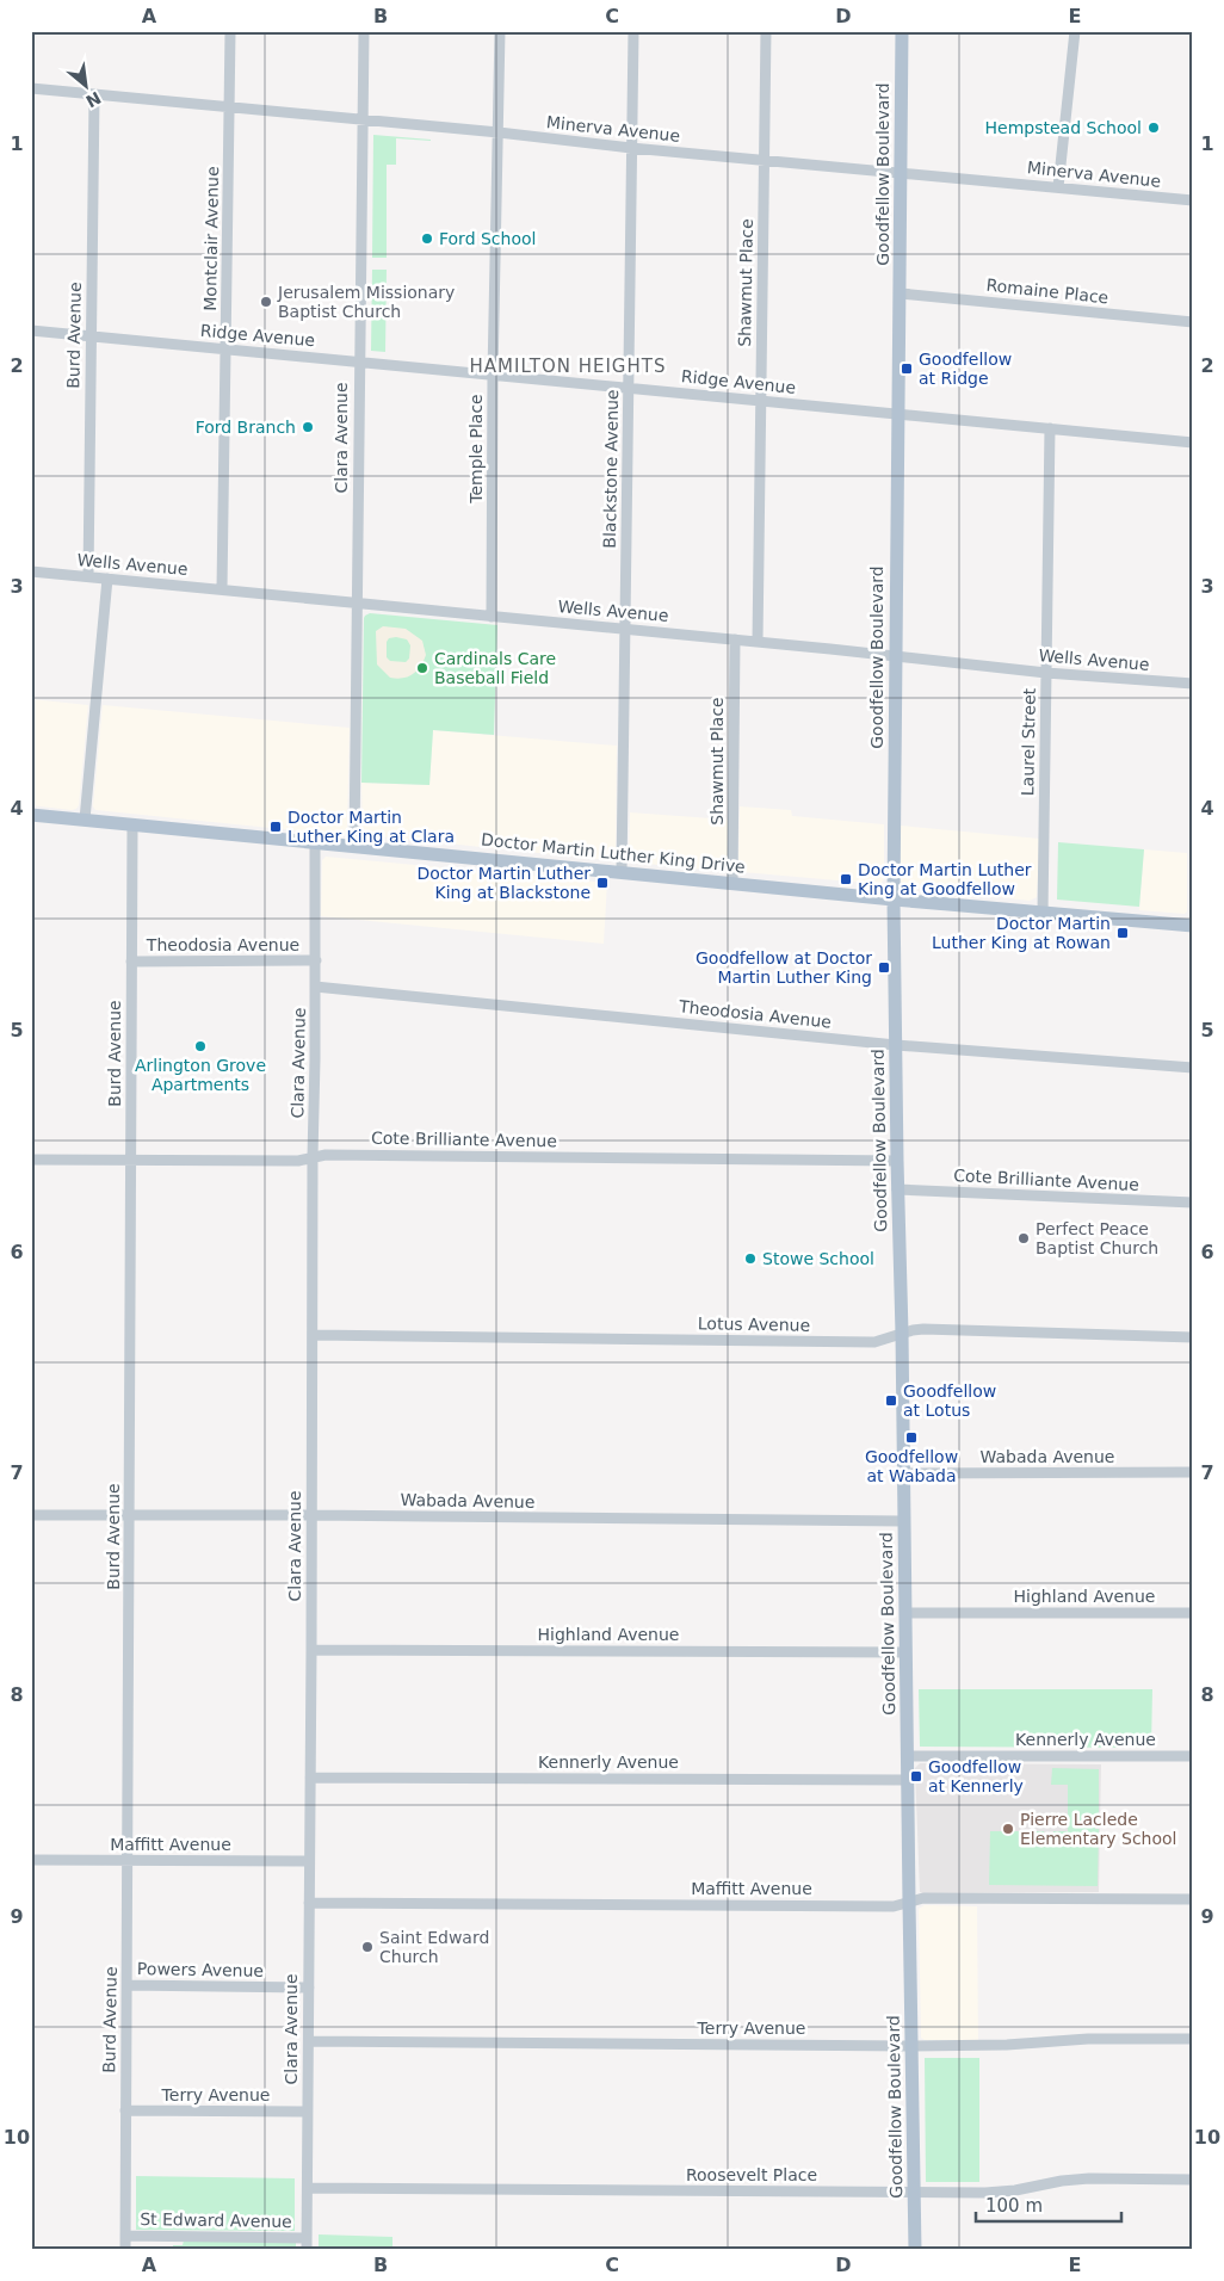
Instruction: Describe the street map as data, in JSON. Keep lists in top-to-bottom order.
{
  "streets": {
    "main road": ["Goodfellow Boulevard", "Doctor Martin Luther King Drive"],
    "street": [
      "Minerva Avenue",
      "Montclair Avenue",
      "Shawmut Place",
      "Romaine Place",
      "Burd Avenue",
      "Ridge Avenue",
      "Clara Avenue",
      "Temple Place",
      "Blackstone Avenue",
      "Wells Avenue",
      "Laurel Street",
      "Theodosia Avenue",
      "Cote Brilliante Avenue",
      "Lotus Avenue",
      "Wabada Avenue",
      "Highland Avenue",
      "Kennerly Avenue",
      "Maffitt Avenue",
      "Powers Avenue",
      "Terry Avenue",
      "Roosevelt Place",
      "St Edward Avenue"
    ]
  },
  "crossings": [
    ["Minerva Avenue", "Goodfellow Boulevard"],
    ["Minerva Avenue", "Montclair Avenue"],
    ["Minerva Avenue", "Shawmut Place"],
    ["Minerva Avenue", "Burd Avenue"],
    ["Minerva Avenue", "Clara Avenue"],
    ["Minerva Avenue", "Temple Place"],
    ["Minerva Avenue", "Blackstone Avenue"],
    ["Goodfellow Boulevard", "Romaine Place"],
    ["Goodfellow Boulevard", "Ridge Avenue"],
    ["Goodfellow Boulevard", "Wells Avenue"],
    ["Goodfellow Boulevard", "Doctor Martin Luther King Drive"],
    ["Goodfellow Boulevard", "Theodosia Avenue"],
    ["Goodfellow Boulevard", "Cote Brilliante Avenue"],
    ["Goodfellow Boulevard", "Lotus Avenue"],
    ["Goodfellow Boulevard", "Wabada Avenue"],
    ["Goodfellow Boulevard", "Highland Avenue"],
    ["Goodfellow Boulevard", "Kennerly Avenue"],
    ["Goodfellow Boulevard", "Maffitt Avenue"],
    ["Goodfellow Boulevard", "Terry Avenue"],
    ["Goodfellow Boulevard", "Roosevelt Place"],
    ["Montclair Avenue", "Ridge Avenue"],
    ["Montclair Avenue", "Wells Avenue"],
    ["Shawmut Place", "Ridge Avenue"],
    ["Shawmut Place", "Wells Avenue"],
    ["Shawmut Place", "Doctor Martin Luther King Drive"],
    ["Burd Avenue", "Ridge Avenue"],
    ["Burd Avenue", "Wells Avenue"],
    ["Burd Avenue", "Doctor Martin Luther King Drive"],
    ["Burd Avenue", "Theodosia Avenue"],
    ["Burd Avenue", "Cote Brilliante Avenue"],
    ["Burd Avenue", "Wabada Avenue"],
    ["Burd Avenue", "Maffitt Avenue"],
    ["Burd Avenue", "Powers Avenue"],
    ["Burd Avenue", "Terry Avenue"],
    ["Burd Avenue", "St Edward Avenue"],
    ["Ridge Avenue", "Clara Avenue"],
    ["Ridge Avenue", "Temple Place"],
    ["Ridge Avenue", "Blackstone Avenue"],
    ["Ridge Avenue", "Laurel Street"],
    ["Clara Avenue", "Wells Avenue"],
    ["Clara Avenue", "Doctor Martin Luther King Drive"],
    ["Clara Avenue", "Theodosia Avenue"],
    ["Clara Avenue", "Cote Brilliante Avenue"],
    ["Clara Avenue", "Lotus Avenue"],
    ["Clara Avenue", "Wabada Avenue"],
    ["Clara Avenue", "Highland Avenue"],
    ["Clara Avenue", "Kennerly Avenue"],
    ["Clara Avenue", "Maffitt Avenue"],
    ["Clara Avenue", "Powers Avenue"],
    ["Clara Avenue", "Terry Avenue"],
    ["Clara Avenue", "Roosevelt Place"],
    ["Clara Avenue", "St Edward Avenue"],
    ["Temple Place", "Wells Avenue"],
    ["Blackstone Avenue", "Wells Avenue"],
    ["Blackstone Avenue", "Doctor Martin Luther King Drive"],
    ["Wells Avenue", "Laurel Street"],
    ["Laurel Street", "Doctor Martin Luther King Drive"]
  ],
  "districts": ["HAMILTON HEIGHTS"],
  "places": {
    "other": [
      "Hempstead School",
      "Ford School",
      "Jerusalem Missionary Baptist Church",
      "Ford Branch",
      "Cardinals Care Baseball Field",
      "Arlington Grove Apartments",
      "Perfect Peace Baptist Church",
      "Stowe School",
      "Pierre Laclede Elementary School",
      "Saint Edward Church"
    ],
    "transit": [
      "Goodfellow at Ridge",
      "Doctor Martin Luther King at Clara",
      "Doctor Martin Luther King at Goodfellow",
      "Doctor Martin Luther King at Blackstone",
      "Doctor Martin Luther King at Rowan",
      "Goodfellow at Doctor Martin Luther King",
      "Goodfellow at Lotus",
      "Goodfellow at Wabada",
      "Goodfellow at Kennerly"
    ]
  },
  "scale_bar": "100 m",
  "north": "bottom right",
  "grid": {
    "columns": [
      "A",
      "B",
      "C",
      "D",
      "E"
    ],
    "rows": [
      "1",
      "2",
      "3",
      "4",
      "5",
      "6",
      "7",
      "8",
      "9",
      "10"
    ]
  }
}
